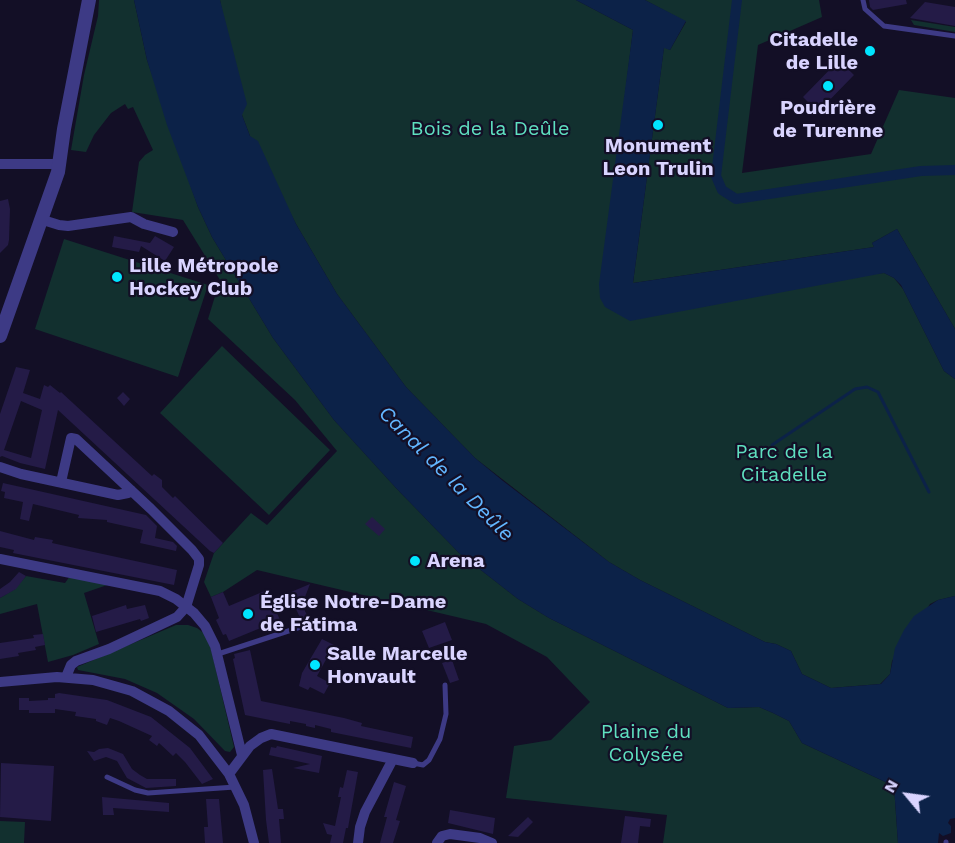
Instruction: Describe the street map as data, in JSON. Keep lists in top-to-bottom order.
{
  "water": ["Canal de la Deûle"],
  "parks": ["Bois de la Deûle", "Parc de la Citadelle", "Plaine du Colysée"],
  "places": [
    "Citadelle de Lille",
    "Poudrière de Turenne",
    "Monument Leon Trulin",
    "Lille Métropole Hockey Club",
    "Arena",
    "Église Notre-Dame de Fátima",
    "Salle Marcelle Honvault"
  ],
  "north": "top left"
}
